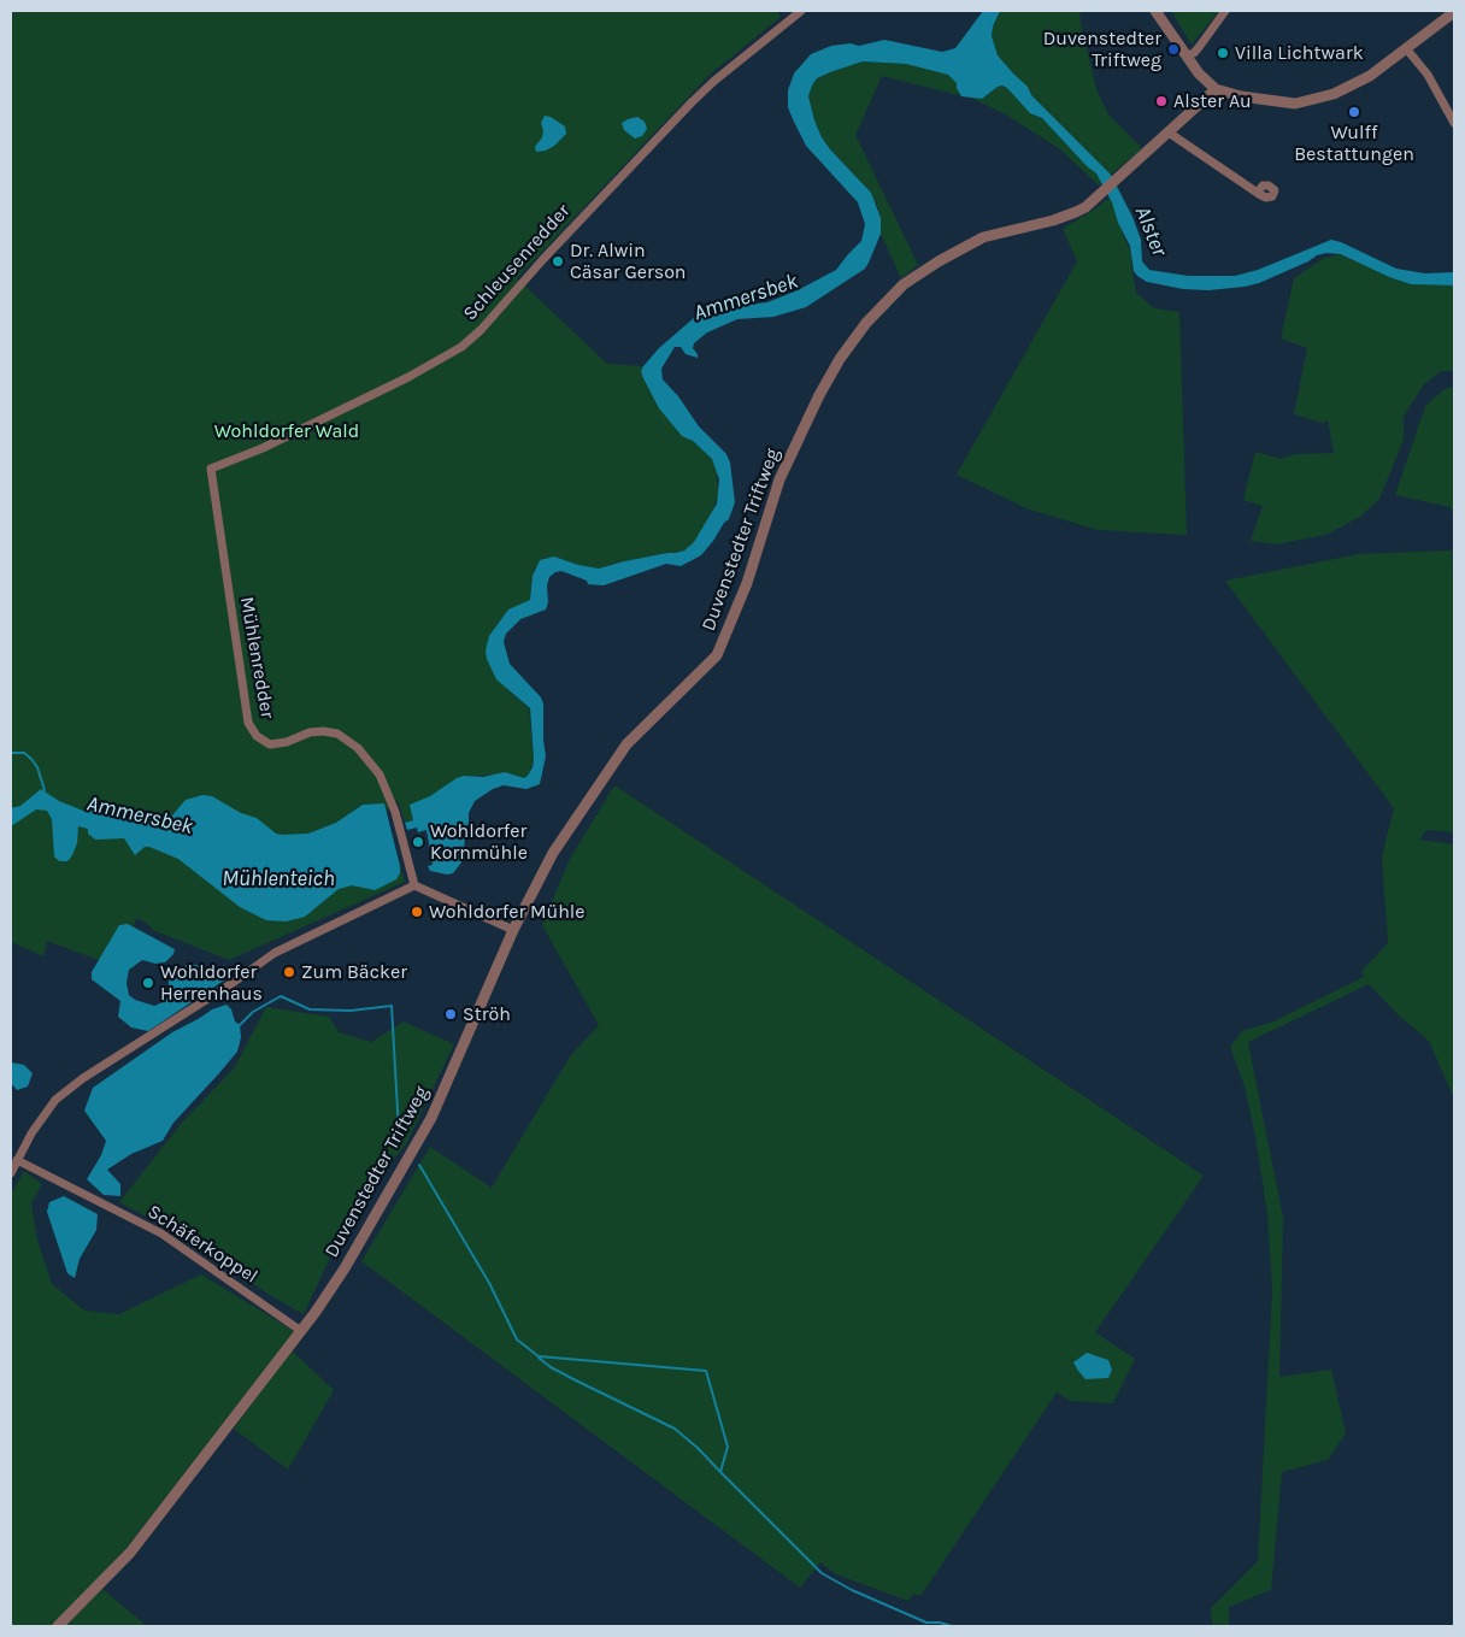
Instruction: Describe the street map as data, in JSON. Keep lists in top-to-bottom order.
{
  "streets": {
    "street": [
      "Schleusenredder",
      "Duvenstedter Triftweg",
      "Mühlenredder",
      "Schäferkoppel"
    ]
  },
  "crossings": [
    ["Schleusenredder", "Mühlenredder"],
    ["Duvenstedter Triftweg", "Schäferkoppel"]
  ],
  "water": ["Alster", "Ammersbek", "Mühlenteich"],
  "parks": ["Wohldorfer Wald"],
  "places": [
    "Duvenstedter Triftweg",
    "Villa Lichtwark",
    "Alster Au",
    "Wulff Bestattungen",
    "Dr. Alwin Cäsar Gerson",
    "Wohldorfer Kornmühle",
    "Wohldorfer Mühle",
    "Zum Bäcker",
    "Wohldorfer Herrenhaus",
    "Ströh"
  ]
}
